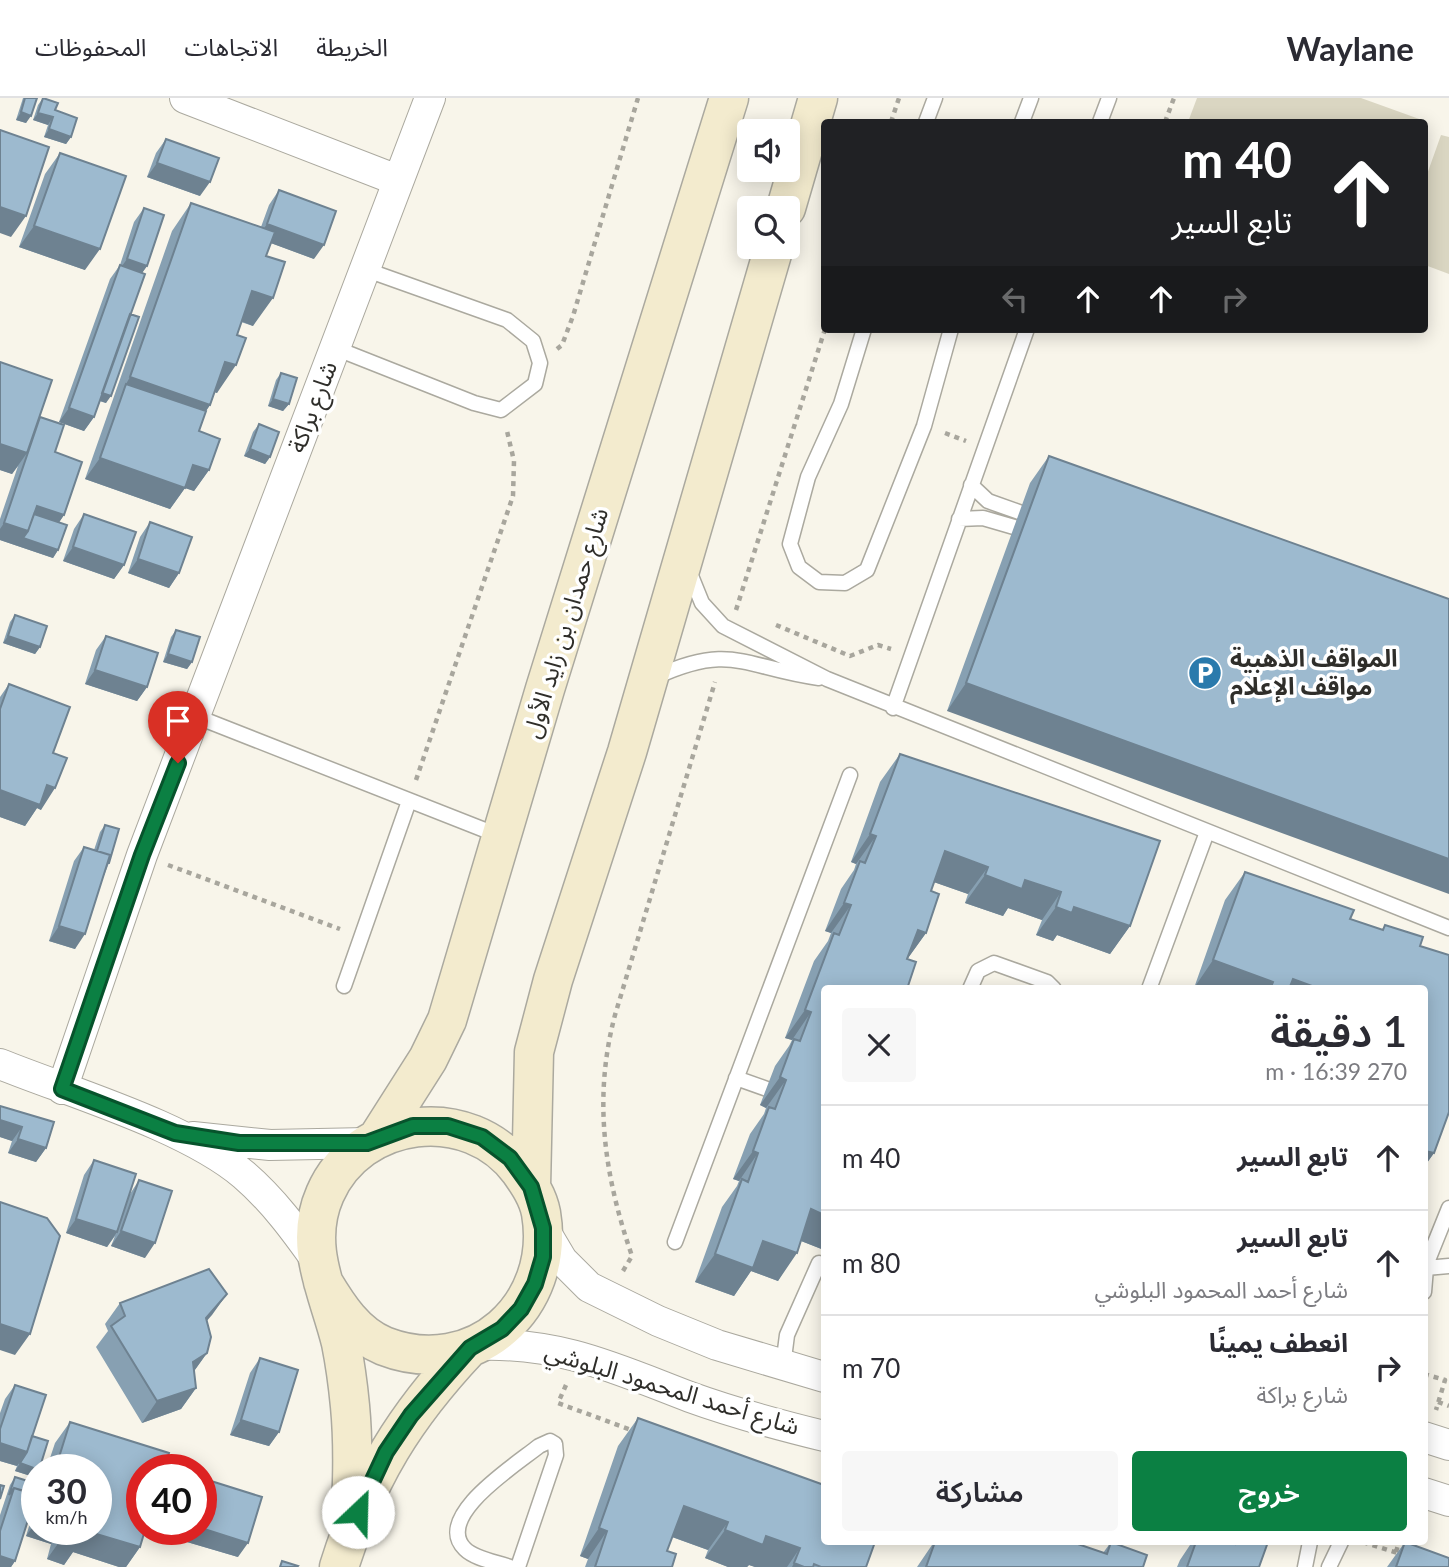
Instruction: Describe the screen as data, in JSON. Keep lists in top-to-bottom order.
{
  "streets": {
    "main road": ["شارع حمدان بن زايد الأول"],
    "street": ["شارع براكة", "شارع أحمد المحمود البلوشي"]
  },
  "crossings": [
    ["شارع حمدان بن زايد الأول", "شارع أحمد المحمود البلوشي"]
  ],
  "places": {
    "parking": ["المواقف الذهبية مواقف الإعلام"]
  },
  "page": {
    "header": "Waylane",
    "nav": ["الخريطة", "الاتجاهات", "المحفوظات"],
    "turn": ["40 m", "تابع السير"],
    "heading": ["1 دقيقة", "270 m · 16:39"],
    "list": [
      {
        "name": "تابع السير",
        "value": "40 m"
      },
      {
        "name": "تابع السير",
        "note": "شارع أحمد المحمود البلوشي",
        "value": "80 m"
      },
      {
        "name": "انعطف يمينًا",
        "note": "شارع براكة",
        "value": "70 m"
      }
    ],
    "buttons": ["خروج", "مشاركة"],
    "speed": "30 km/h",
    "limit": "40"
  }
}
